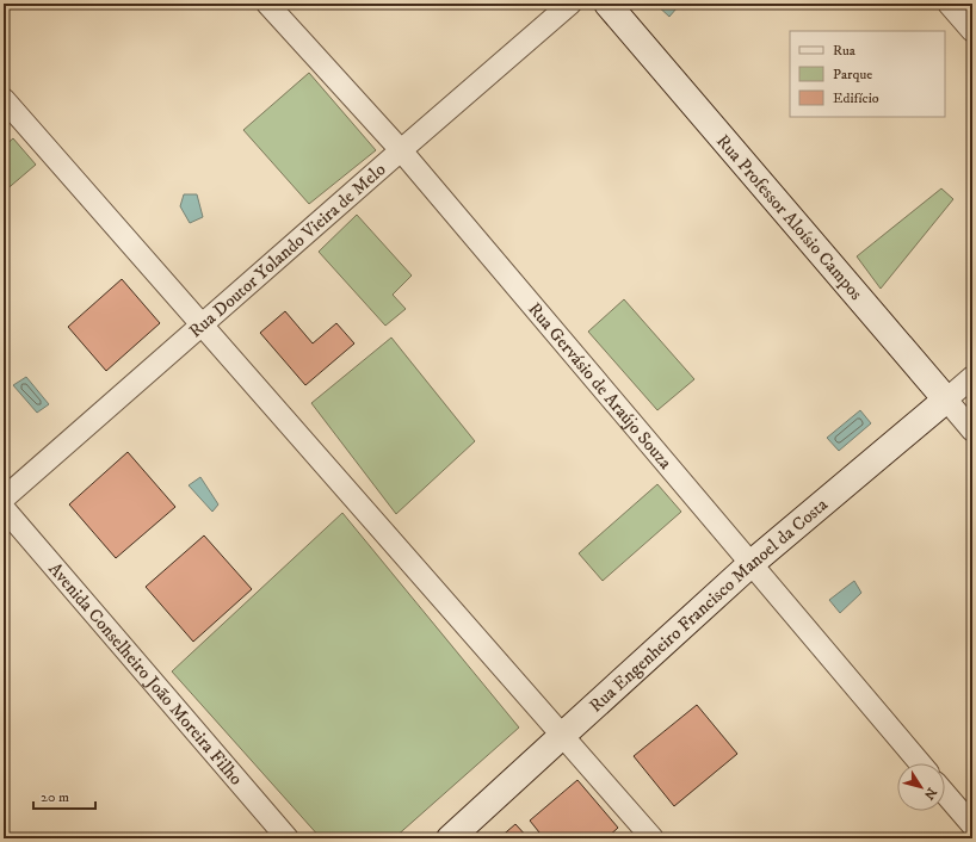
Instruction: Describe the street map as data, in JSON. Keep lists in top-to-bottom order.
{
  "streets": {
    "street": [
      "Rua Professor Aloísio Campos",
      "Rua Doutor Yolando Vieira de Melo",
      "Rua Gervásio de Araújo Souza",
      "Rua Engenheiro Francisco Manoel da Costa",
      "Avenida Conselheiro João Moreira Filho"
    ]
  },
  "crossings": [
    ["Rua Professor Aloísio Campos", "Rua Engenheiro Francisco Manoel da Costa"],
    ["Rua Doutor Yolando Vieira de Melo", "Rua Gervásio de Araújo Souza"],
    ["Rua Gervásio de Araújo Souza", "Rua Engenheiro Francisco Manoel da Costa"]
  ],
  "legend": ["Rua", "Parque", "Edifício"],
  "scale_bar": "20 m",
  "north": "bottom right"
}
